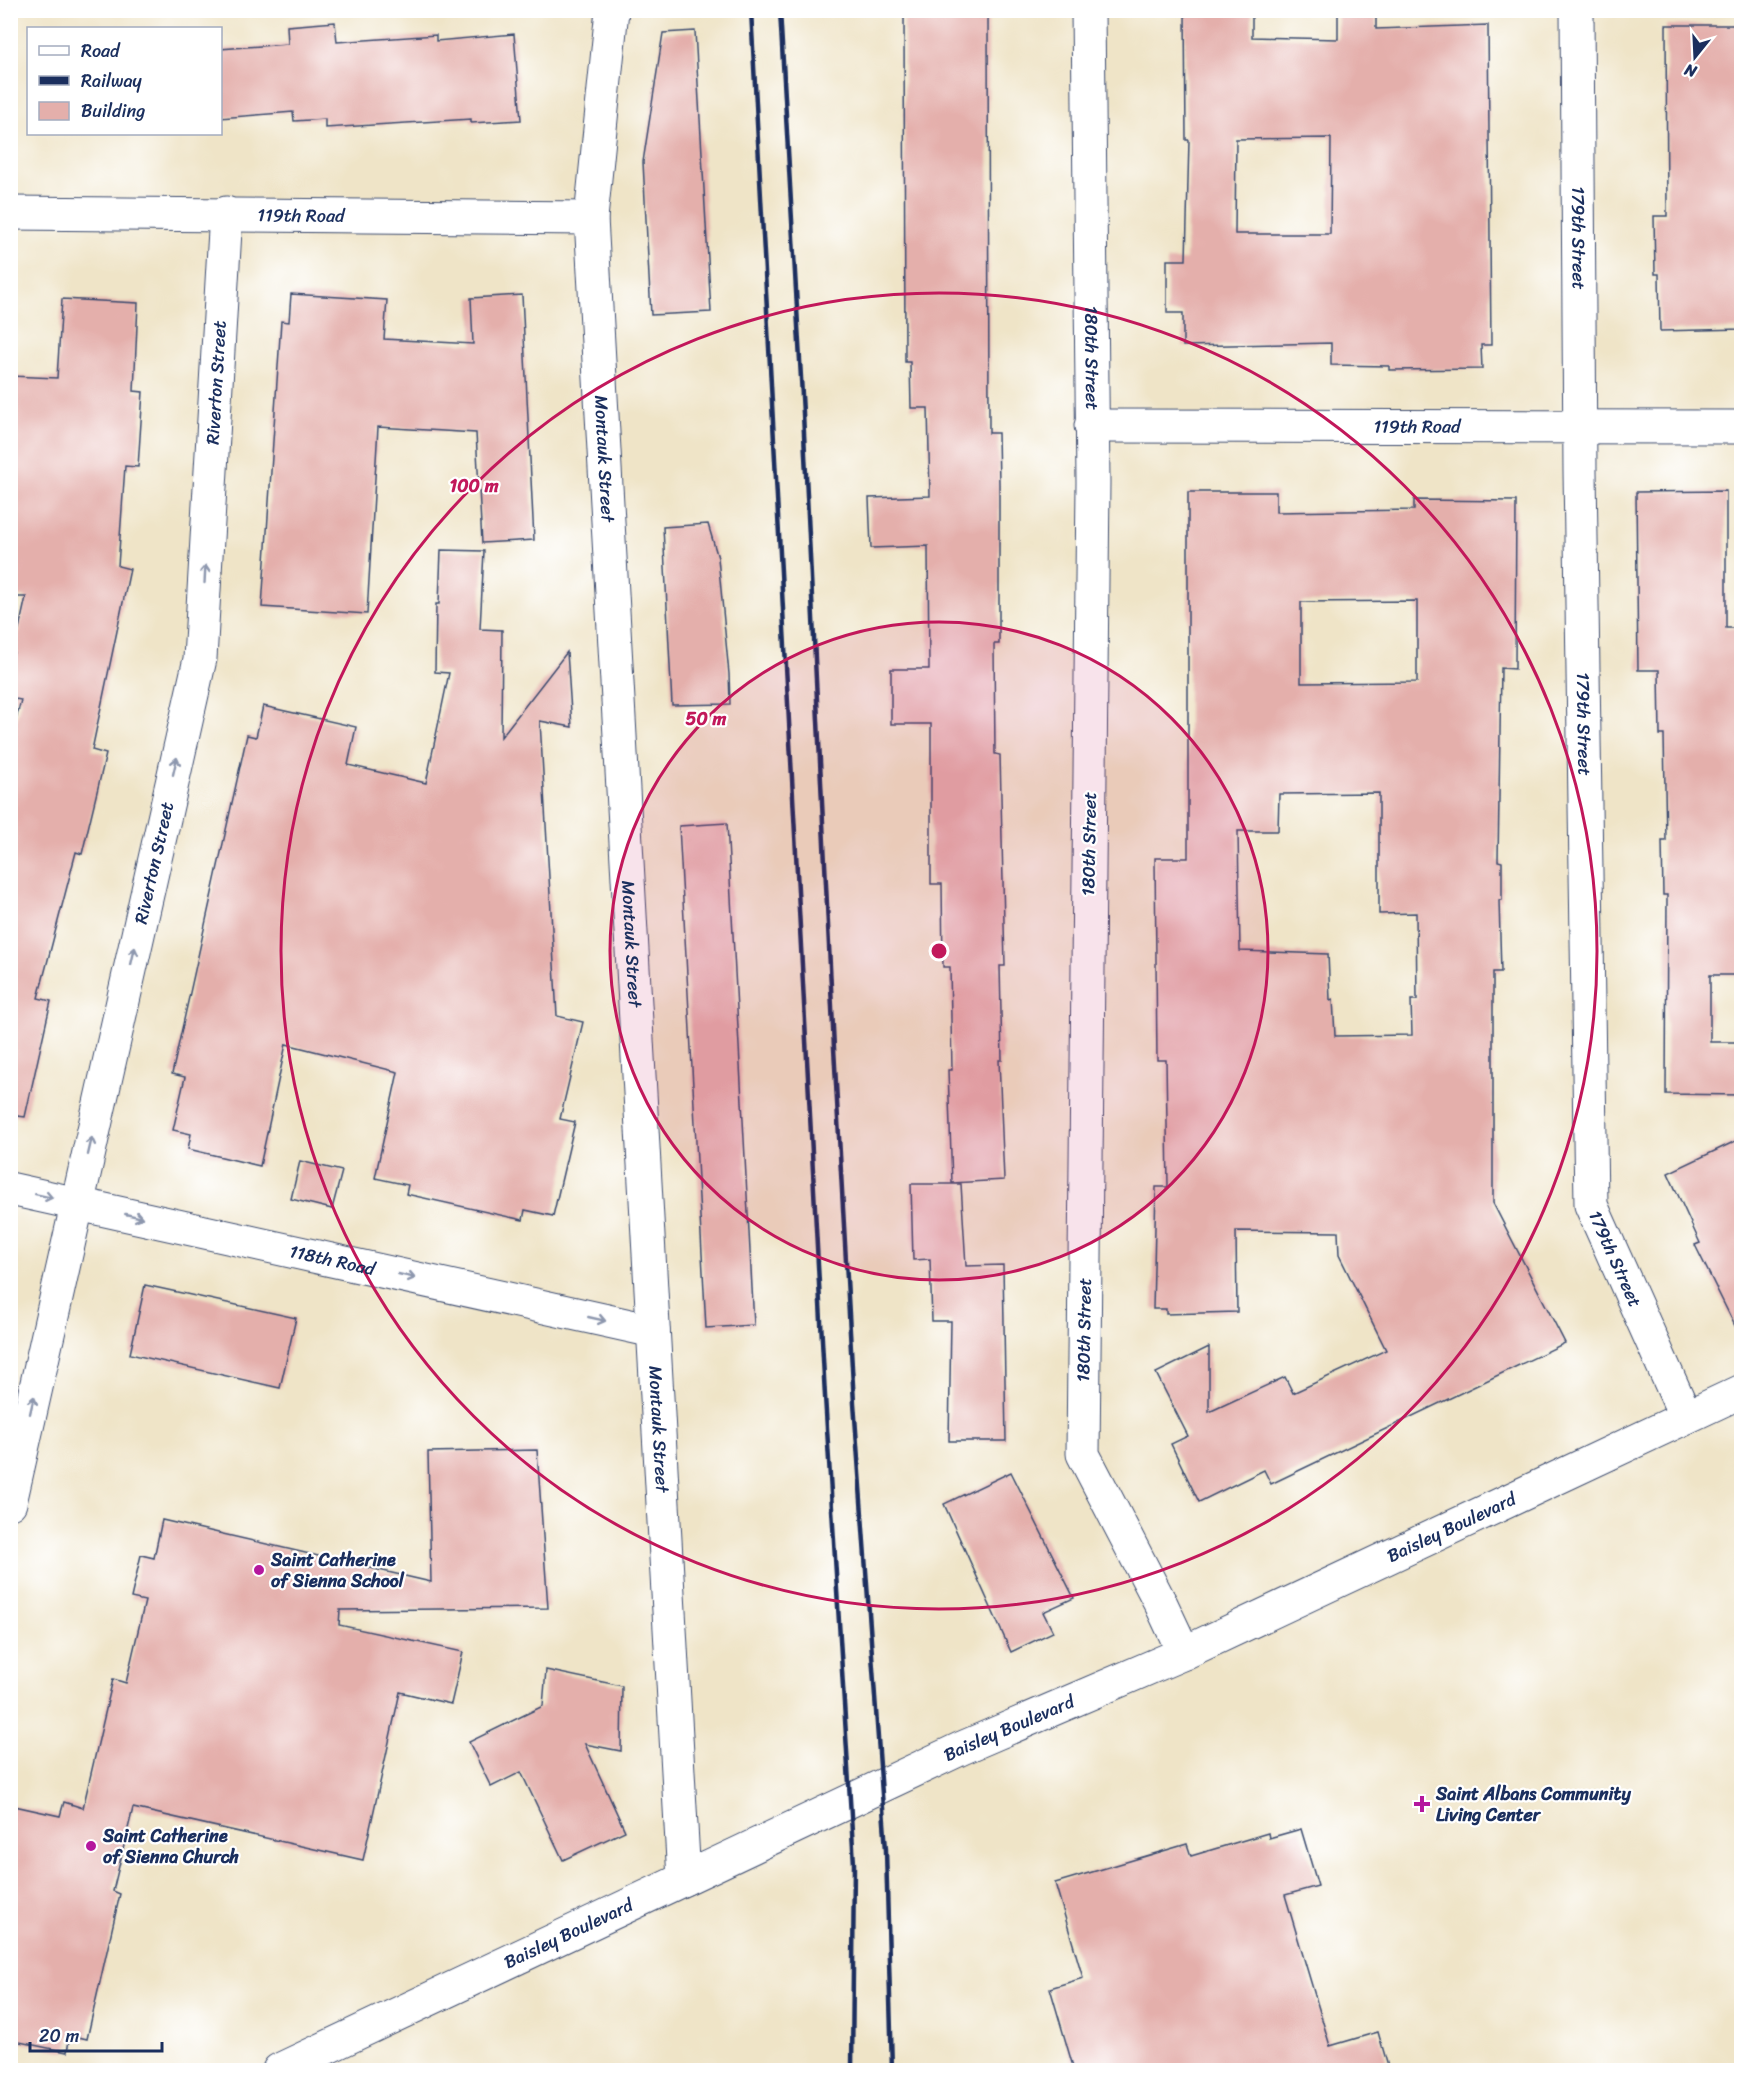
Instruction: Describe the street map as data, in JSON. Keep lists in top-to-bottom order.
{
  "streets": {
    "street": [
      "119th Road",
      "179th Street",
      "180th Street",
      "Riverton Street",
      "Montauk Street",
      "118th Road",
      "Baisley Boulevard"
    ]
  },
  "crossings": [
    ["119th Road", "179th Street"],
    ["119th Road", "180th Street"],
    ["119th Road", "Riverton Street"],
    ["119th Road", "Montauk Street"],
    ["179th Street", "Baisley Boulevard"],
    ["180th Street", "Baisley Boulevard"],
    ["Riverton Street", "118th Road"],
    ["Montauk Street", "118th Road"],
    ["Montauk Street", "Baisley Boulevard"]
  ],
  "one_way": ["Riverton Street", "118th Road"],
  "places": {
    "other": ["Saint Catherine of Sienna School", "Saint Catherine of Sienna Church"],
    "health": ["Saint Albans Community Living Center"]
  },
  "legend": ["Road", "Railway", "Building"],
  "scale_bar": "20 m",
  "north": "bottom",
  "rings": ["100 m", "50 m"]
}
